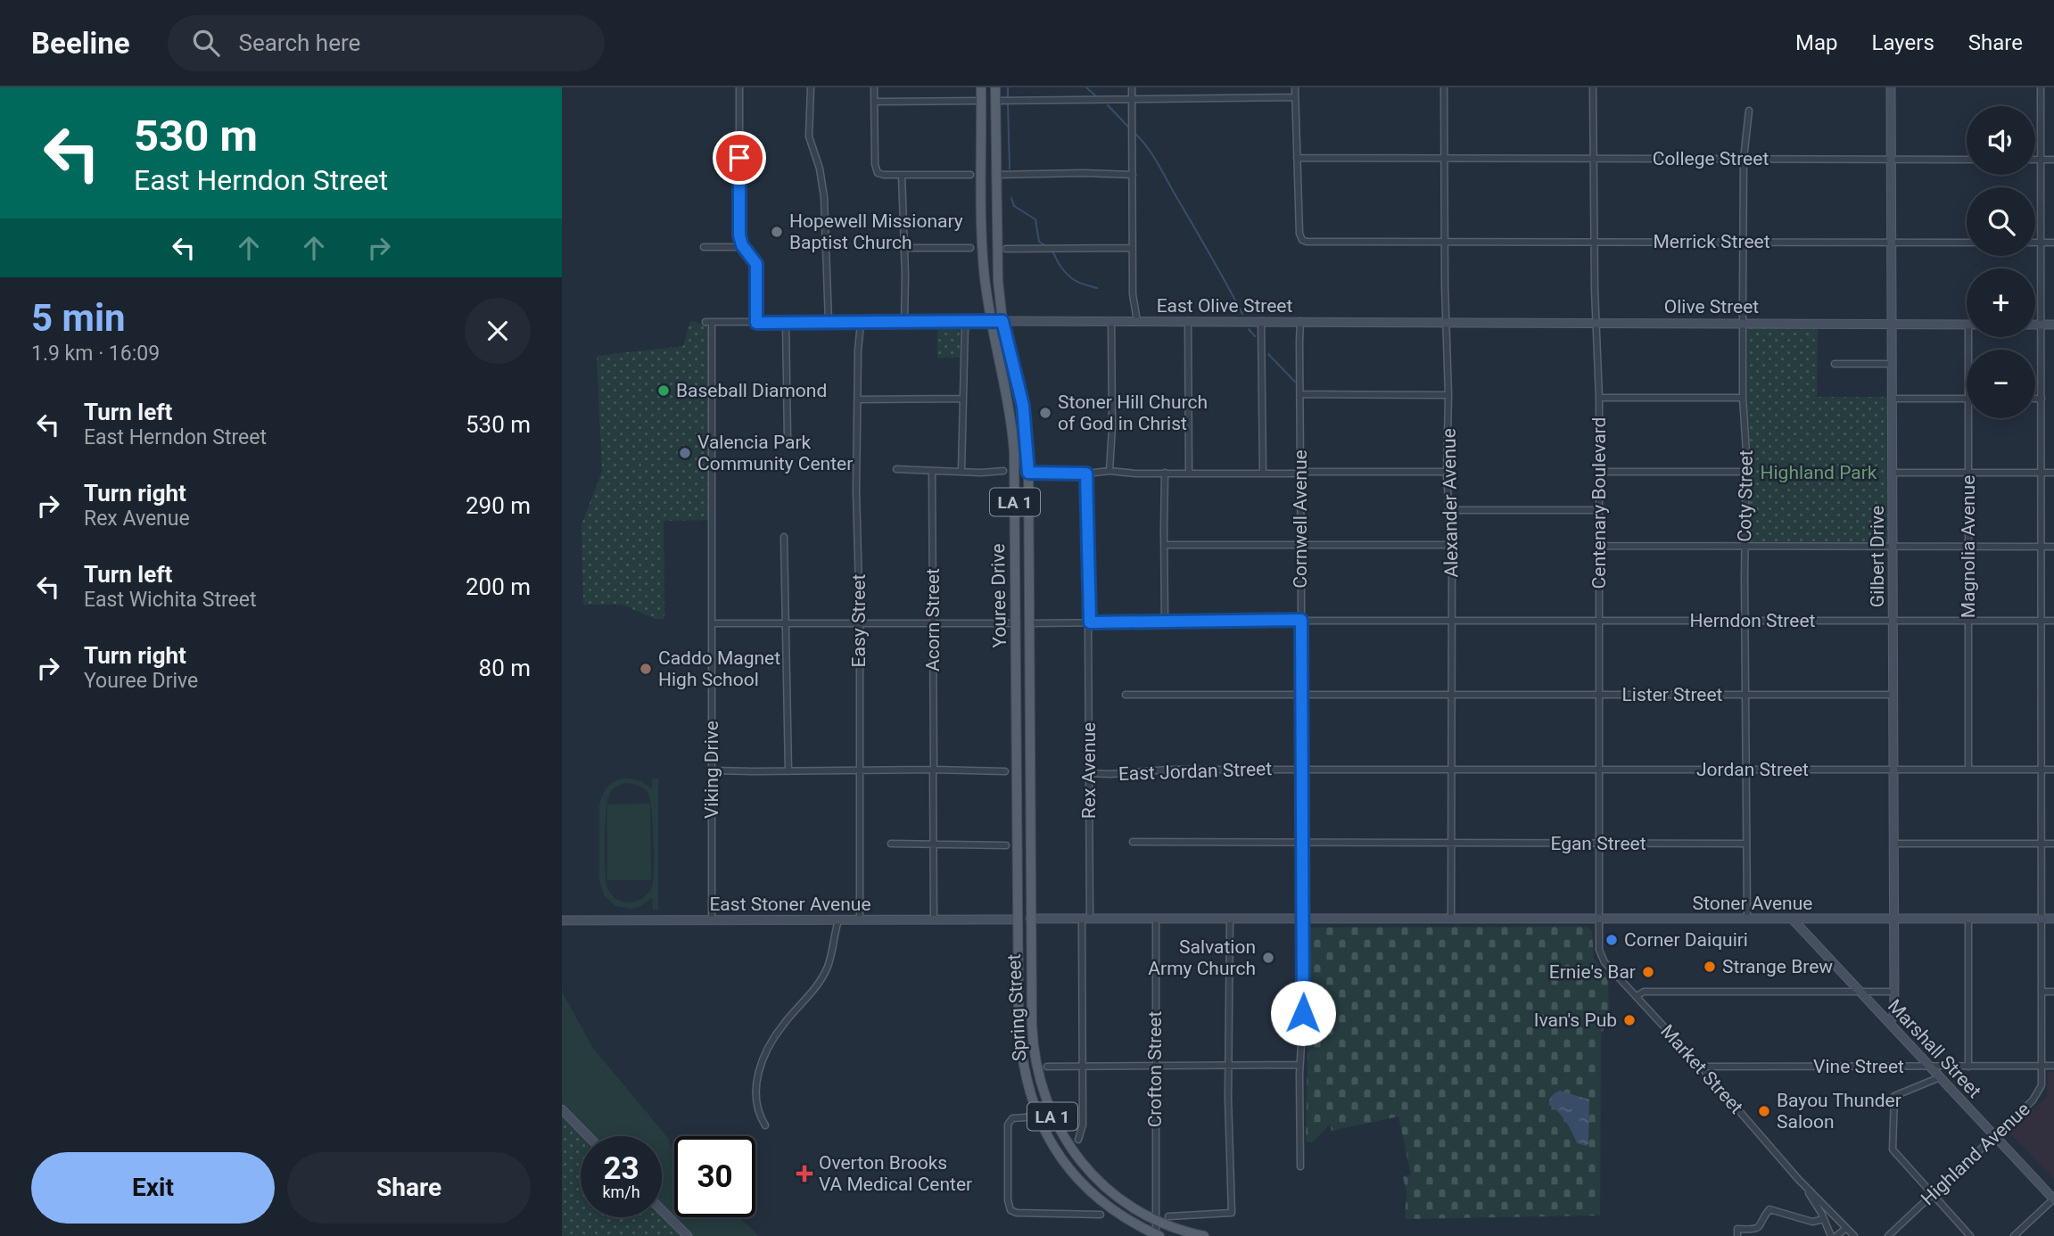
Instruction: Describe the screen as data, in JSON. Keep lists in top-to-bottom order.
{
  "streets": {
    "main road": ["LA 1", "Youree Drive", "Spring Street"],
    "street": [
      "College Street",
      "Merrick Street",
      "East Olive Street",
      "Olive Street",
      "Coty Street",
      "Alexander Avenue",
      "Centenary Boulevard",
      "Cornwell Avenue",
      "Magnolia Avenue",
      "Gilbert Drive",
      "Acorn Street",
      "Easy Street",
      "Herndon Street",
      "Lister Street",
      "Viking Drive",
      "Jordan Street",
      "Rex Avenue",
      "East Jordan Street",
      "Egan Street",
      "Stoner Avenue",
      "East Stoner Avenue",
      "Marshall Street",
      "Vine Street",
      "Crofton Street",
      "Market Street",
      "Highland Avenue"
    ]
  },
  "crossings": [
    ["College Street", "Merrick Street"],
    ["College Street", "Coty Street"],
    ["College Street", "Alexander Avenue"],
    ["College Street", "Centenary Boulevard"],
    ["College Street", "Gilbert Drive"],
    ["Merrick Street", "Coty Street"],
    ["Merrick Street", "Alexander Avenue"],
    ["Merrick Street", "Centenary Boulevard"],
    ["Merrick Street", "Gilbert Drive"],
    ["East Olive Street", "Olive Street"],
    ["East Olive Street", "Alexander Avenue"],
    ["East Olive Street", "Cornwell Avenue"],
    ["East Olive Street", "Youree Drive"],
    ["Olive Street", "Coty Street"],
    ["Olive Street", "Alexander Avenue"],
    ["Olive Street", "Centenary Boulevard"],
    ["Olive Street", "Gilbert Drive"],
    ["Coty Street", "Herndon Street"],
    ["Coty Street", "Lister Street"],
    ["Coty Street", "Jordan Street"],
    ["Coty Street", "Egan Street"],
    ["Coty Street", "Stoner Avenue"],
    ["Alexander Avenue", "Herndon Street"],
    ["Alexander Avenue", "Lister Street"],
    ["Alexander Avenue", "Jordan Street"],
    ["Alexander Avenue", "East Jordan Street"],
    ["Alexander Avenue", "Egan Street"],
    ["Alexander Avenue", "Stoner Avenue"],
    ["Centenary Boulevard", "Herndon Street"],
    ["Centenary Boulevard", "Lister Street"],
    ["Centenary Boulevard", "Jordan Street"],
    ["Centenary Boulevard", "Egan Street"],
    ["Centenary Boulevard", "Stoner Avenue"],
    ["Centenary Boulevard", "Market Street"],
    ["Cornwell Avenue", "Herndon Street"],
    ["Cornwell Avenue", "Lister Street"],
    ["Cornwell Avenue", "East Jordan Street"],
    ["Cornwell Avenue", "Egan Street"],
    ["Magnolia Avenue", "Herndon Street"],
    ["Magnolia Avenue", "Jordan Street"],
    ["Gilbert Drive", "Herndon Street"],
    ["Gilbert Drive", "Lister Street"],
    ["Gilbert Drive", "Jordan Street"],
    ["Gilbert Drive", "Stoner Avenue"],
    ["Gilbert Drive", "Marshall Street"],
    ["Youree Drive", "Herndon Street"],
    ["Youree Drive", "East Stoner Avenue"],
    ["Youree Drive", "Spring Street"],
    ["Acorn Street", "East Stoner Avenue"],
    ["Easy Street", "East Stoner Avenue"],
    ["Herndon Street", "Rex Avenue"],
    ["Herndon Street", "Highland Avenue"],
    ["Viking Drive", "East Stoner Avenue"],
    ["Jordan Street", "East Jordan Street"],
    ["Jordan Street", "Highland Avenue"],
    ["Rex Avenue", "East Jordan Street"],
    ["Stoner Avenue", "Marshall Street"],
    ["Stoner Avenue", "Market Street"],
    ["Stoner Avenue", "Highland Avenue"],
    ["East Stoner Avenue", "Spring Street"],
    ["Spring Street", "Crofton Street"],
    ["Marshall Street", "Vine Street"],
    ["Marshall Street", "Highland Avenue"],
    ["Vine Street", "Market Street"],
    ["Vine Street", "Highland Avenue"]
  ],
  "parks": ["Highland Park"],
  "places": {
    "other": [
      "Hopewell Missionary Baptist Church",
      "Baseball Diamond",
      "Stoner Hill Church of God in Christ",
      "Valencia Park Community Center",
      "Caddo Magnet High School",
      "Corner Daiquiri",
      "Salvation Army Church",
      "Strange Brew",
      "Ernie's Bar",
      "Ivan's Pub",
      "Bayou Thunder Saloon"
    ],
    "health": ["Overton Brooks VA Medical Center"]
  },
  "page": {
    "header": "Beeline",
    "search": "Search here",
    "nav": ["Map", "Layers", "Share"],
    "turn": ["530 m", "East Herndon Street"],
    "map_buttons": ["+", "−"],
    "heading": ["5 min", "1.9 km · 16:09"],
    "list": [
      {
        "name": "Turn left",
        "note": "East Herndon Street",
        "value": "530 m"
      },
      {
        "name": "Turn right",
        "note": "Rex Avenue",
        "value": "290 m"
      },
      {
        "name": "Turn left",
        "note": "East Wichita Street",
        "value": "200 m"
      },
      {
        "name": "Turn right",
        "note": "Youree Drive",
        "value": "80 m"
      }
    ],
    "speed": "23 km/h",
    "limit": "30",
    "buttons": ["Exit", "Share"]
  }
}
